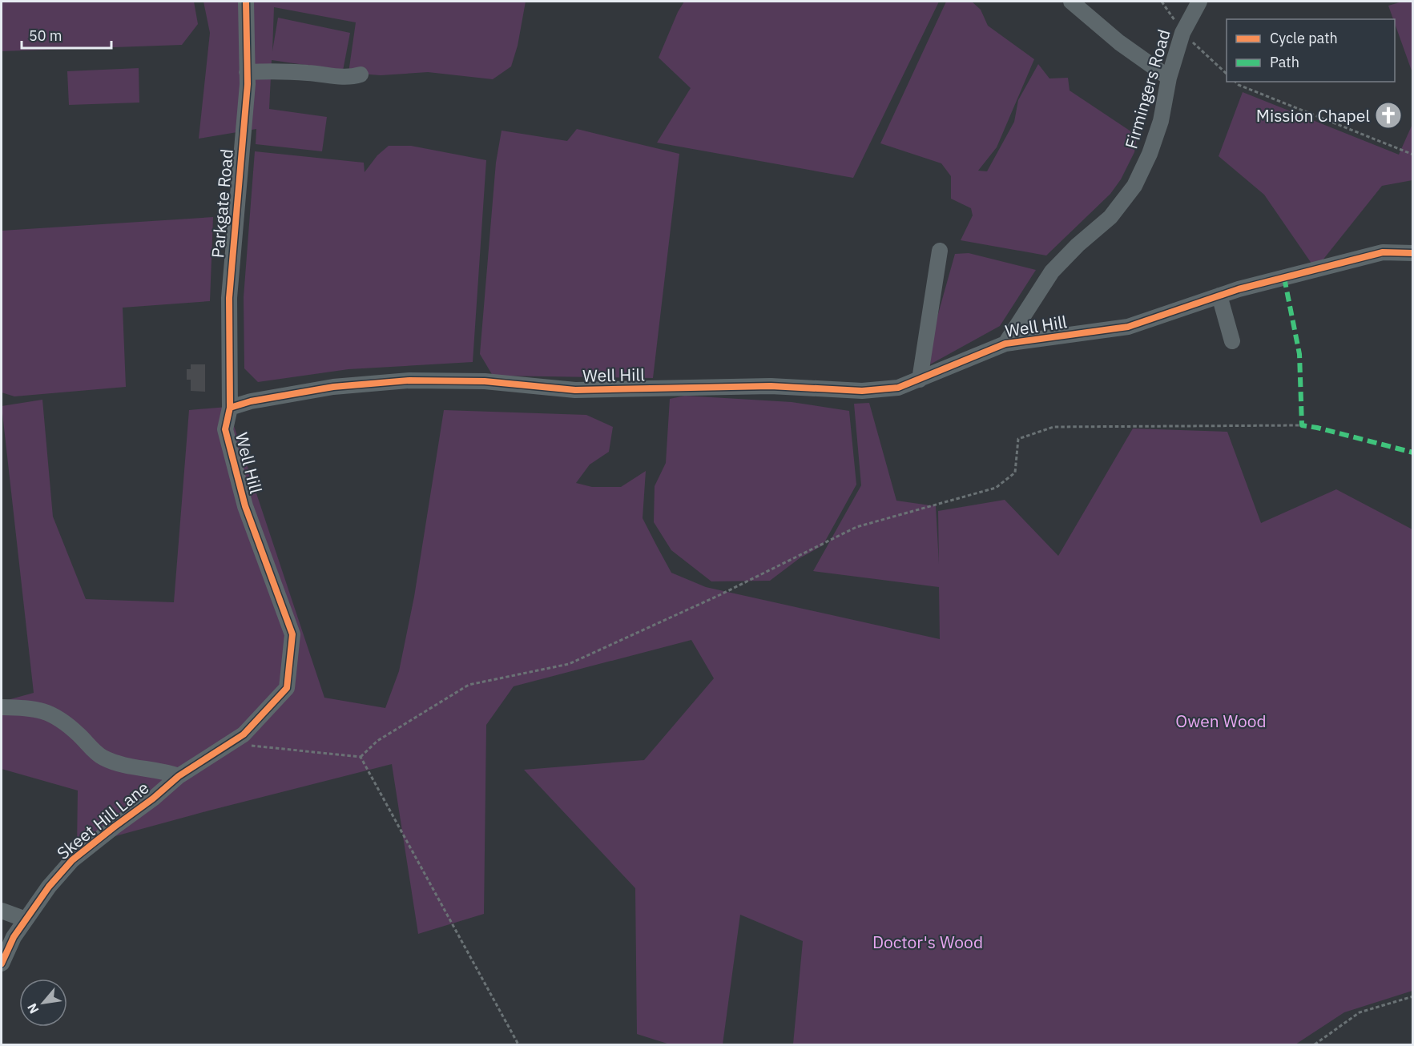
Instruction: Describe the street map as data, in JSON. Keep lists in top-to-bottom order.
{
  "streets": {
    "street": [
      "Firmingers Road",
      "Parkgate Road",
      "Well Hill",
      "Skeet Hill Lane"
    ]
  },
  "crossings": [
    ["Firmingers Road", "Well Hill"],
    ["Parkgate Road", "Well Hill"],
    ["Well Hill", "Skeet Hill Lane"]
  ],
  "parks": ["Owen Wood", "Doctor's Wood"],
  "places": {
    "church": ["Mission Chapel"]
  },
  "legend": ["Cycle path", "Path"],
  "scale_bar": "50 m",
  "north": "bottom left"
}
